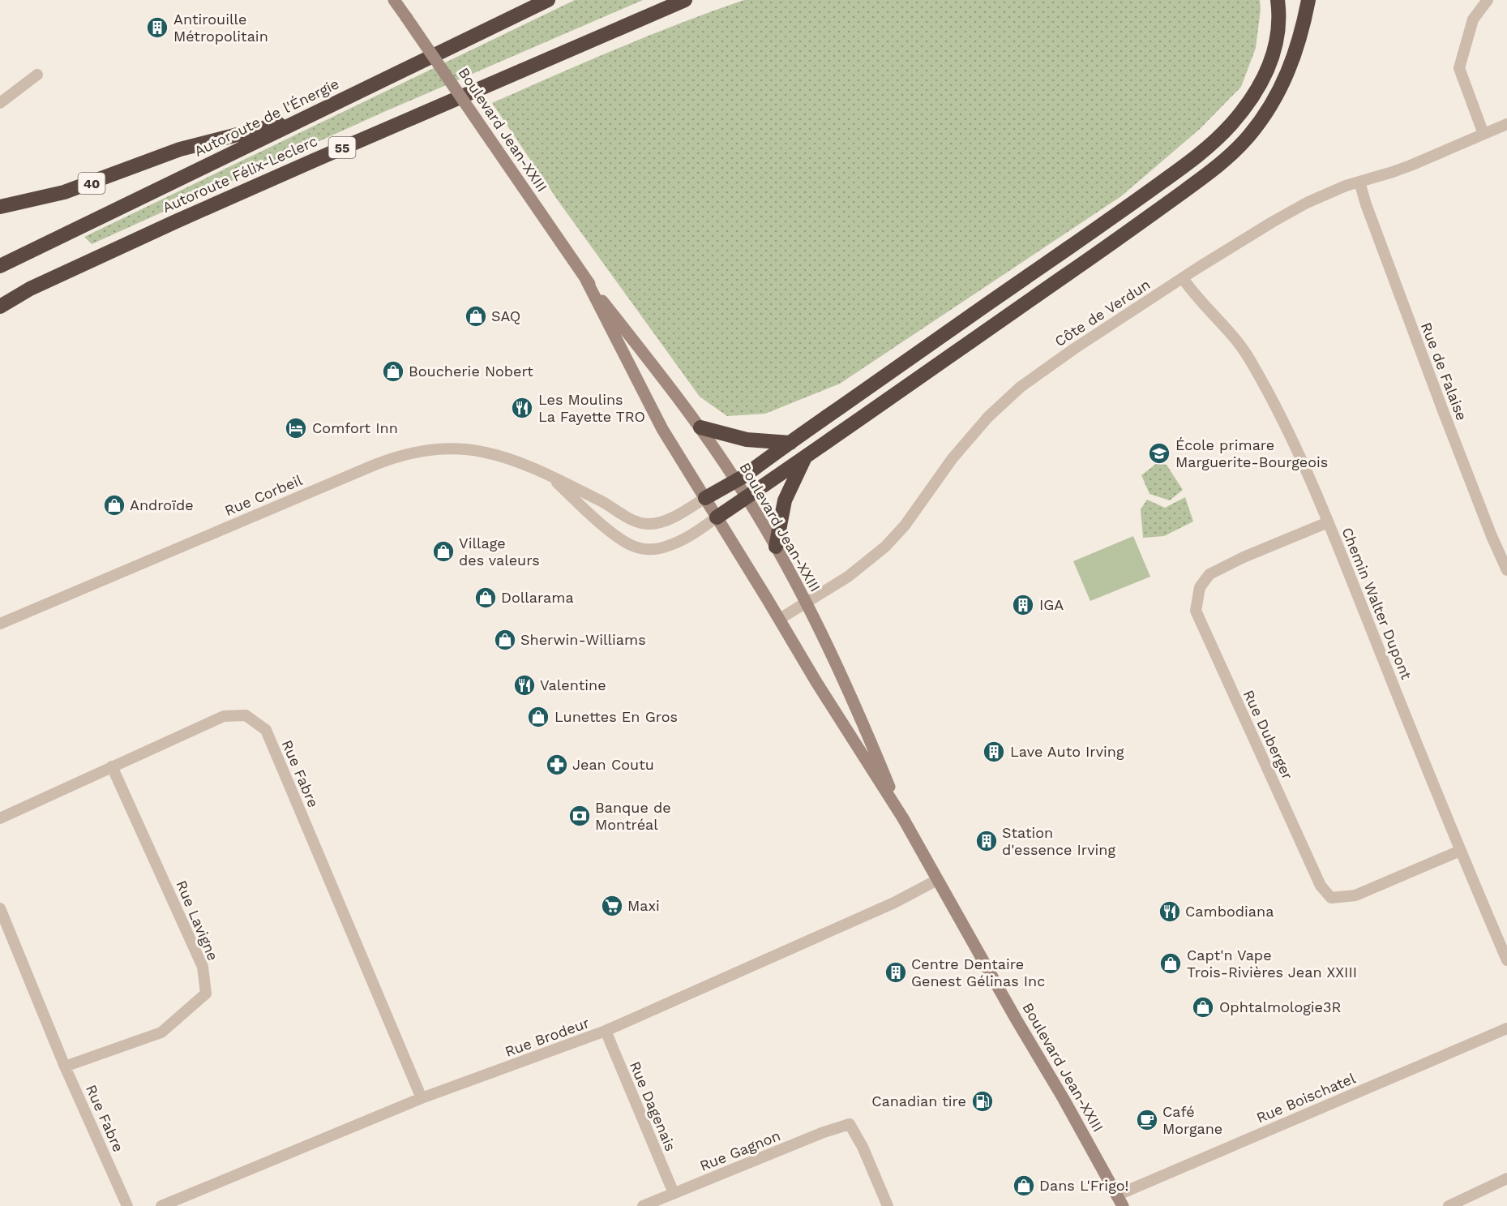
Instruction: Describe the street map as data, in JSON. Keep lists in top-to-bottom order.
{
  "streets": {
    "highway": [
      "Autoroute de l'Énergie",
      "55",
      "Autoroute Félix-Leclerc",
      "40"
    ],
    "street": [
      "Boulevard Jean-XXIII",
      "Côte de Verdun",
      "Rue de Falaise",
      "Rue Corbeil",
      "Chemin Walter Dupont",
      "Rue Duberger",
      "Rue Fabre",
      "Rue Lavigne",
      "Rue Brodeur",
      "Rue Boischatel",
      "Rue Dagenais",
      "Rue Gagnon"
    ]
  },
  "crossings": [
    ["Autoroute de l'Énergie", "Autoroute Félix-Leclerc"],
    ["Boulevard Jean-XXIII", "Côte de Verdun"],
    ["Boulevard Jean-XXIII", "Rue Corbeil"],
    ["Boulevard Jean-XXIII", "Rue Brodeur"],
    ["Boulevard Jean-XXIII", "Rue Boischatel"],
    ["Côte de Verdun", "Rue de Falaise"],
    ["Côte de Verdun", "Chemin Walter Dupont"],
    ["Chemin Walter Dupont", "Rue Duberger"],
    ["Rue Fabre", "Rue Lavigne"],
    ["Rue Fabre", "Rue Brodeur"],
    ["Rue Brodeur", "Rue Dagenais"],
    ["Rue Dagenais", "Rue Gagnon"]
  ],
  "places": {
    "building": [
      "Antirouille Métropolitain",
      "IGA",
      "Lave Auto Irving",
      "Station d'essence Irving",
      "Centre Dentaire Genest Gélinas Inc"
    ],
    "shop": [
      "SAQ",
      "Boucherie Nobert",
      "Androïde",
      "Village des valeurs",
      "Dollarama",
      "Sherwin-Williams",
      "Lunettes En Gros",
      "Capt'n Vape Trois-Rivières Jean XXIII",
      "Ophtalmologie3R",
      "Dans L'Frigo!"
    ],
    "restaurant": ["Les Moulins La Fayette TRO", "Valentine", "Cambodiana"],
    "hotel": ["Comfort Inn"],
    "school or university": ["École primare Marguerite-Bourgeois"],
    "pharmacy": ["Jean Coutu"],
    "bank": ["Banque de Montréal"],
    "supermarket": ["Maxi"],
    "fuel station": ["Canadian tire"],
    "cafe": ["Café Morgane"]
  }
}
